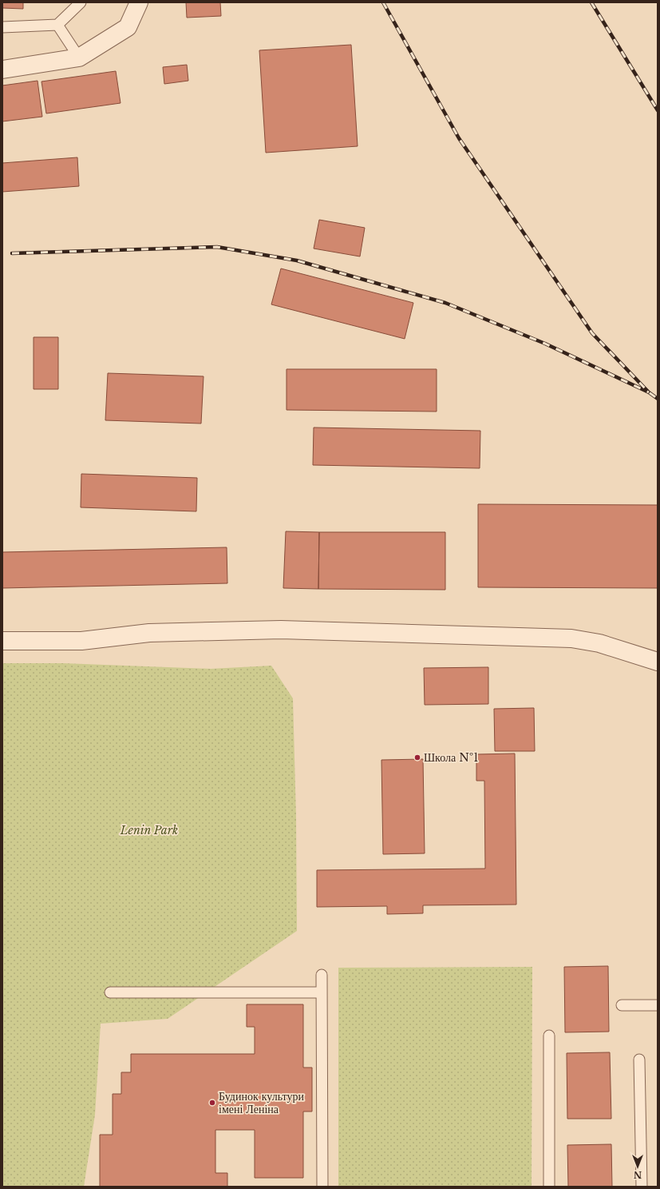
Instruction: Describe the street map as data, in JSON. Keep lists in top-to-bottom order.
{
  "parks": ["Lenin Park"],
  "places": ["Школа №1", "Будинок культури імені Леніна"],
  "north": "bottom"
}
